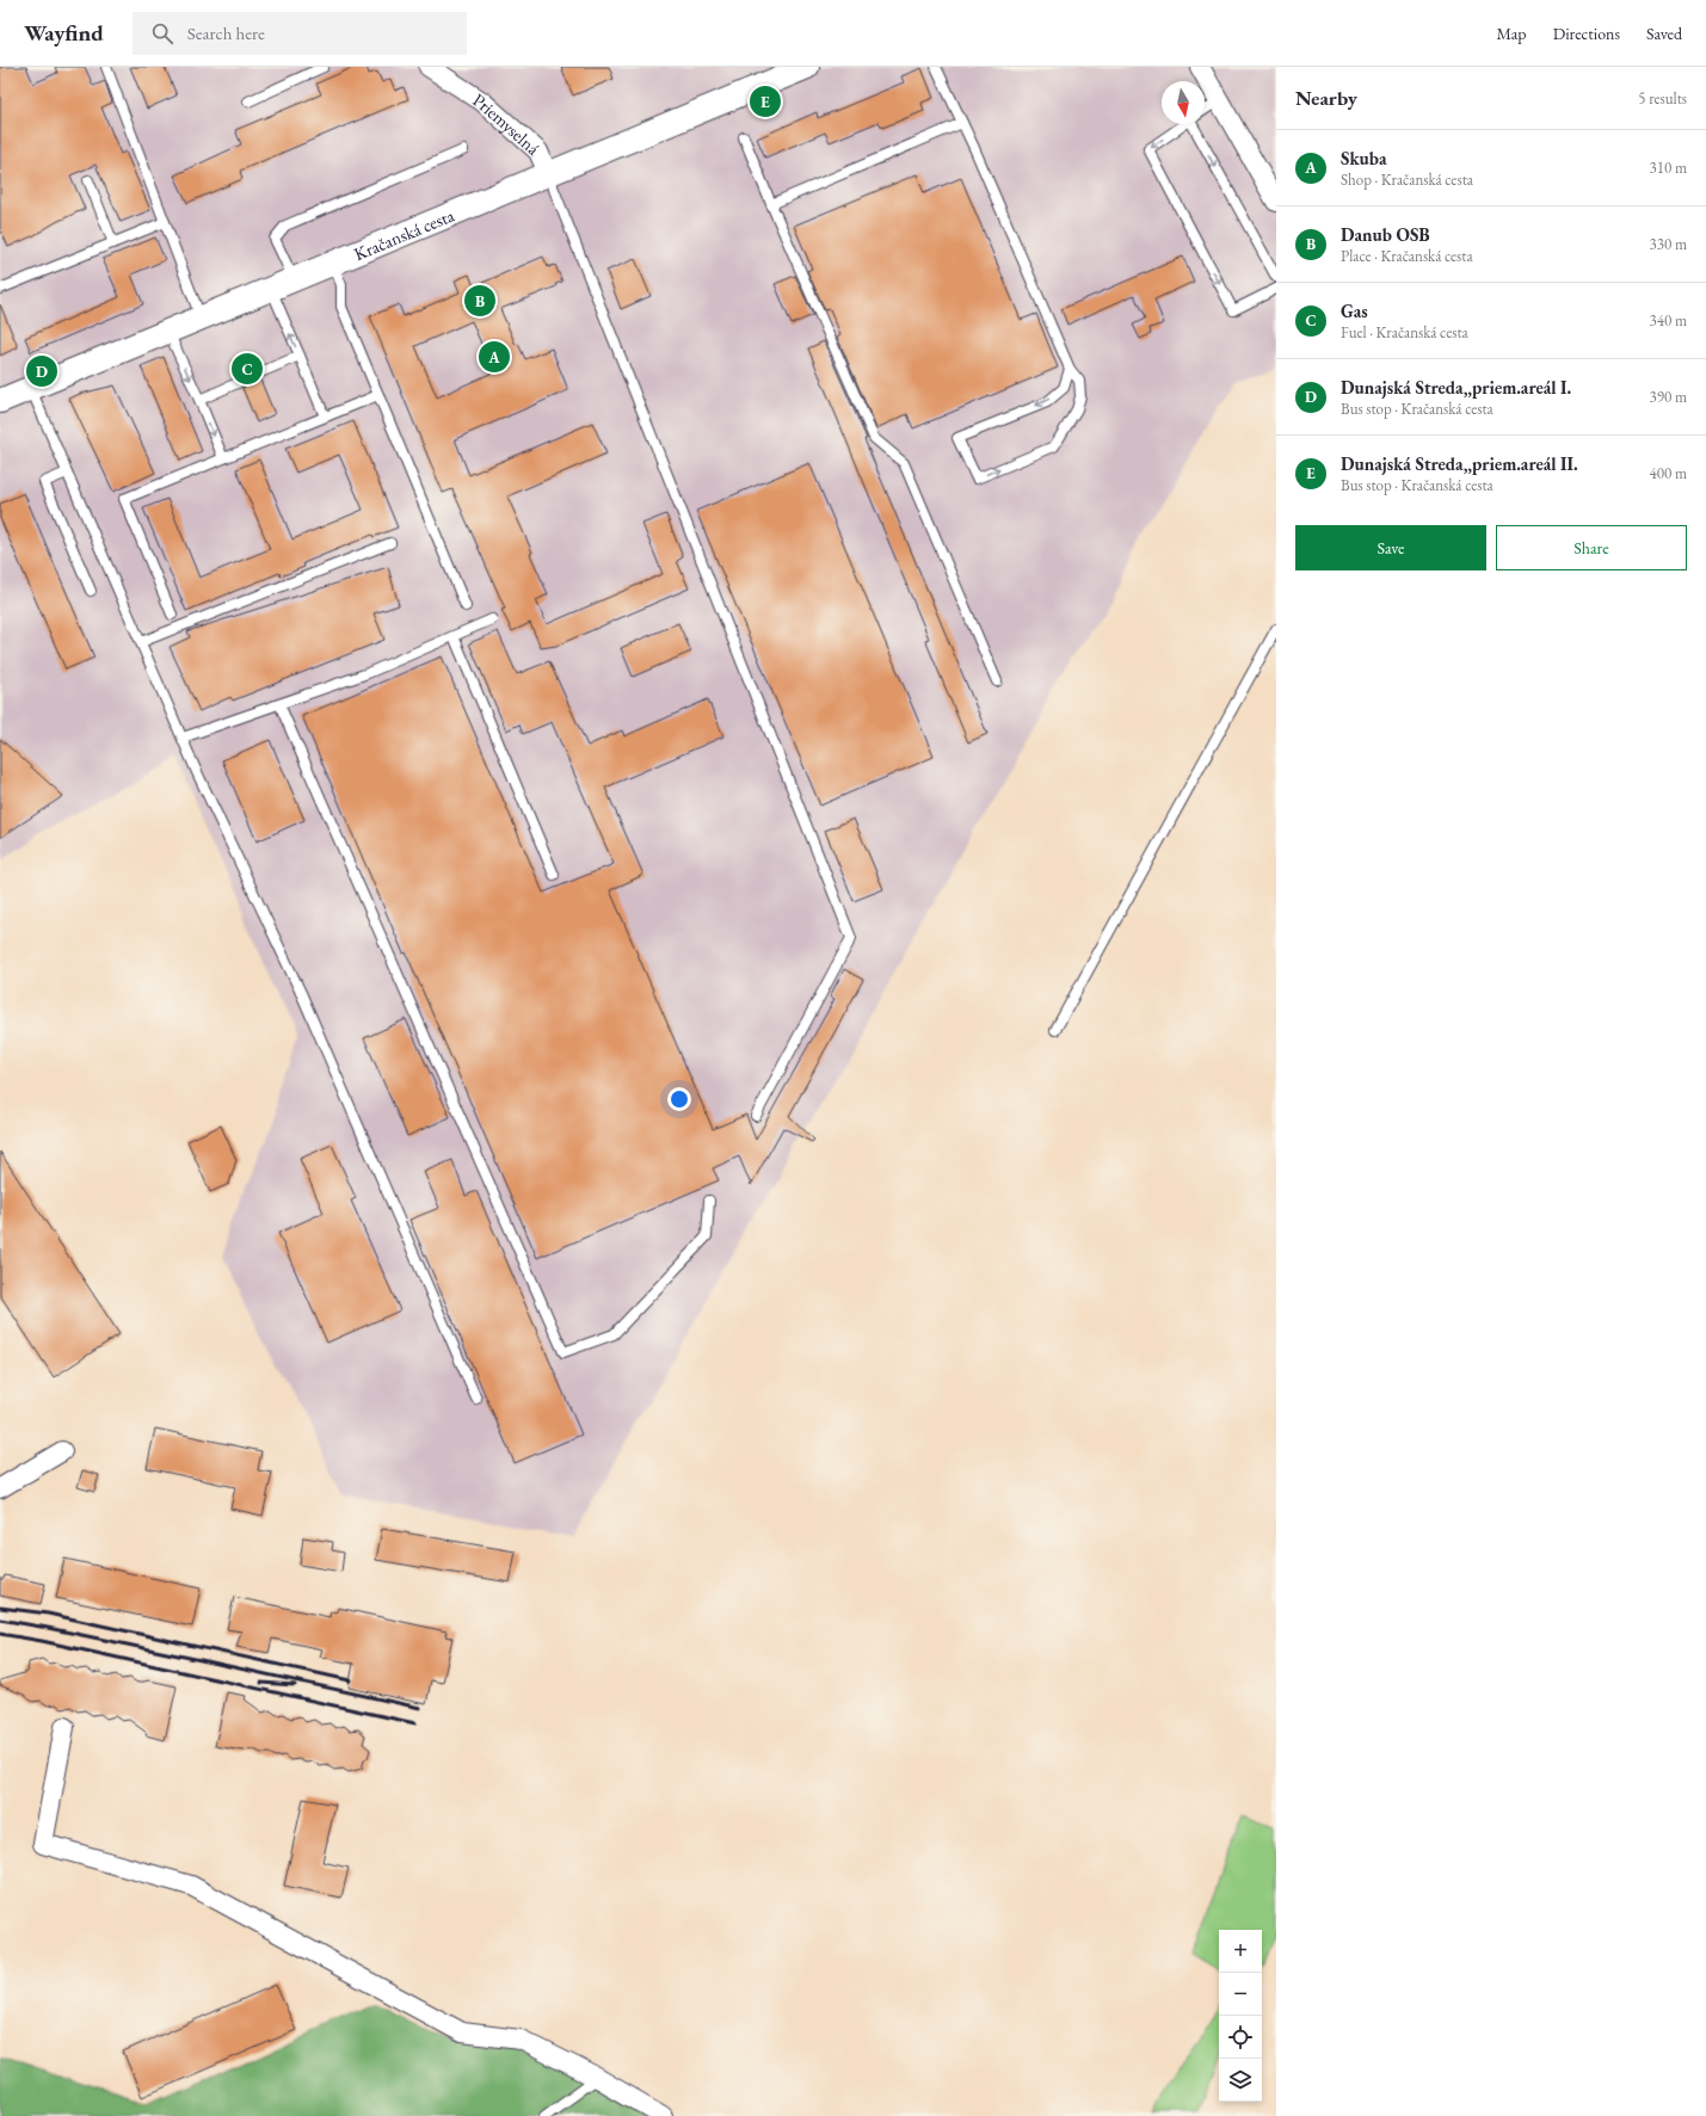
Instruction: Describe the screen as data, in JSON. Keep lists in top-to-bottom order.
{
  "streets": {
    "street": ["Priemyselná", "Kračanská cesta"]
  },
  "crossings": [
    ["Priemyselná", "Kračanská cesta"]
  ],
  "north": "bottom",
  "page": {
    "header": "Wayfind",
    "search": "Search here",
    "nav": ["Map", "Directions", "Saved"],
    "heading": ["Nearby", "5 results"],
    "pins": [
      "E",
      "B",
      "A",
      "C",
      "D"
    ],
    "list": [
      {
        "mark": "A",
        "name": "Skuba",
        "note": "Shop · Kračanská cesta",
        "value": "310 m"
      },
      {
        "mark": "B",
        "name": "Danub OSB",
        "note": "Place · Kračanská cesta",
        "value": "330 m"
      },
      {
        "mark": "C",
        "name": "Gas",
        "note": "Fuel · Kračanská cesta",
        "value": "340 m"
      },
      {
        "mark": "D",
        "name": "Dunajská Streda,,priem.areál I.",
        "note": "Bus stop · Kračanská cesta",
        "value": "390 m"
      },
      {
        "mark": "E",
        "name": "Dunajská Streda,,priem.areál II.",
        "note": "Bus stop · Kračanská cesta",
        "value": "400 m"
      }
    ],
    "buttons": ["Save", "Share"],
    "map_buttons": ["+", "−"]
  }
}
